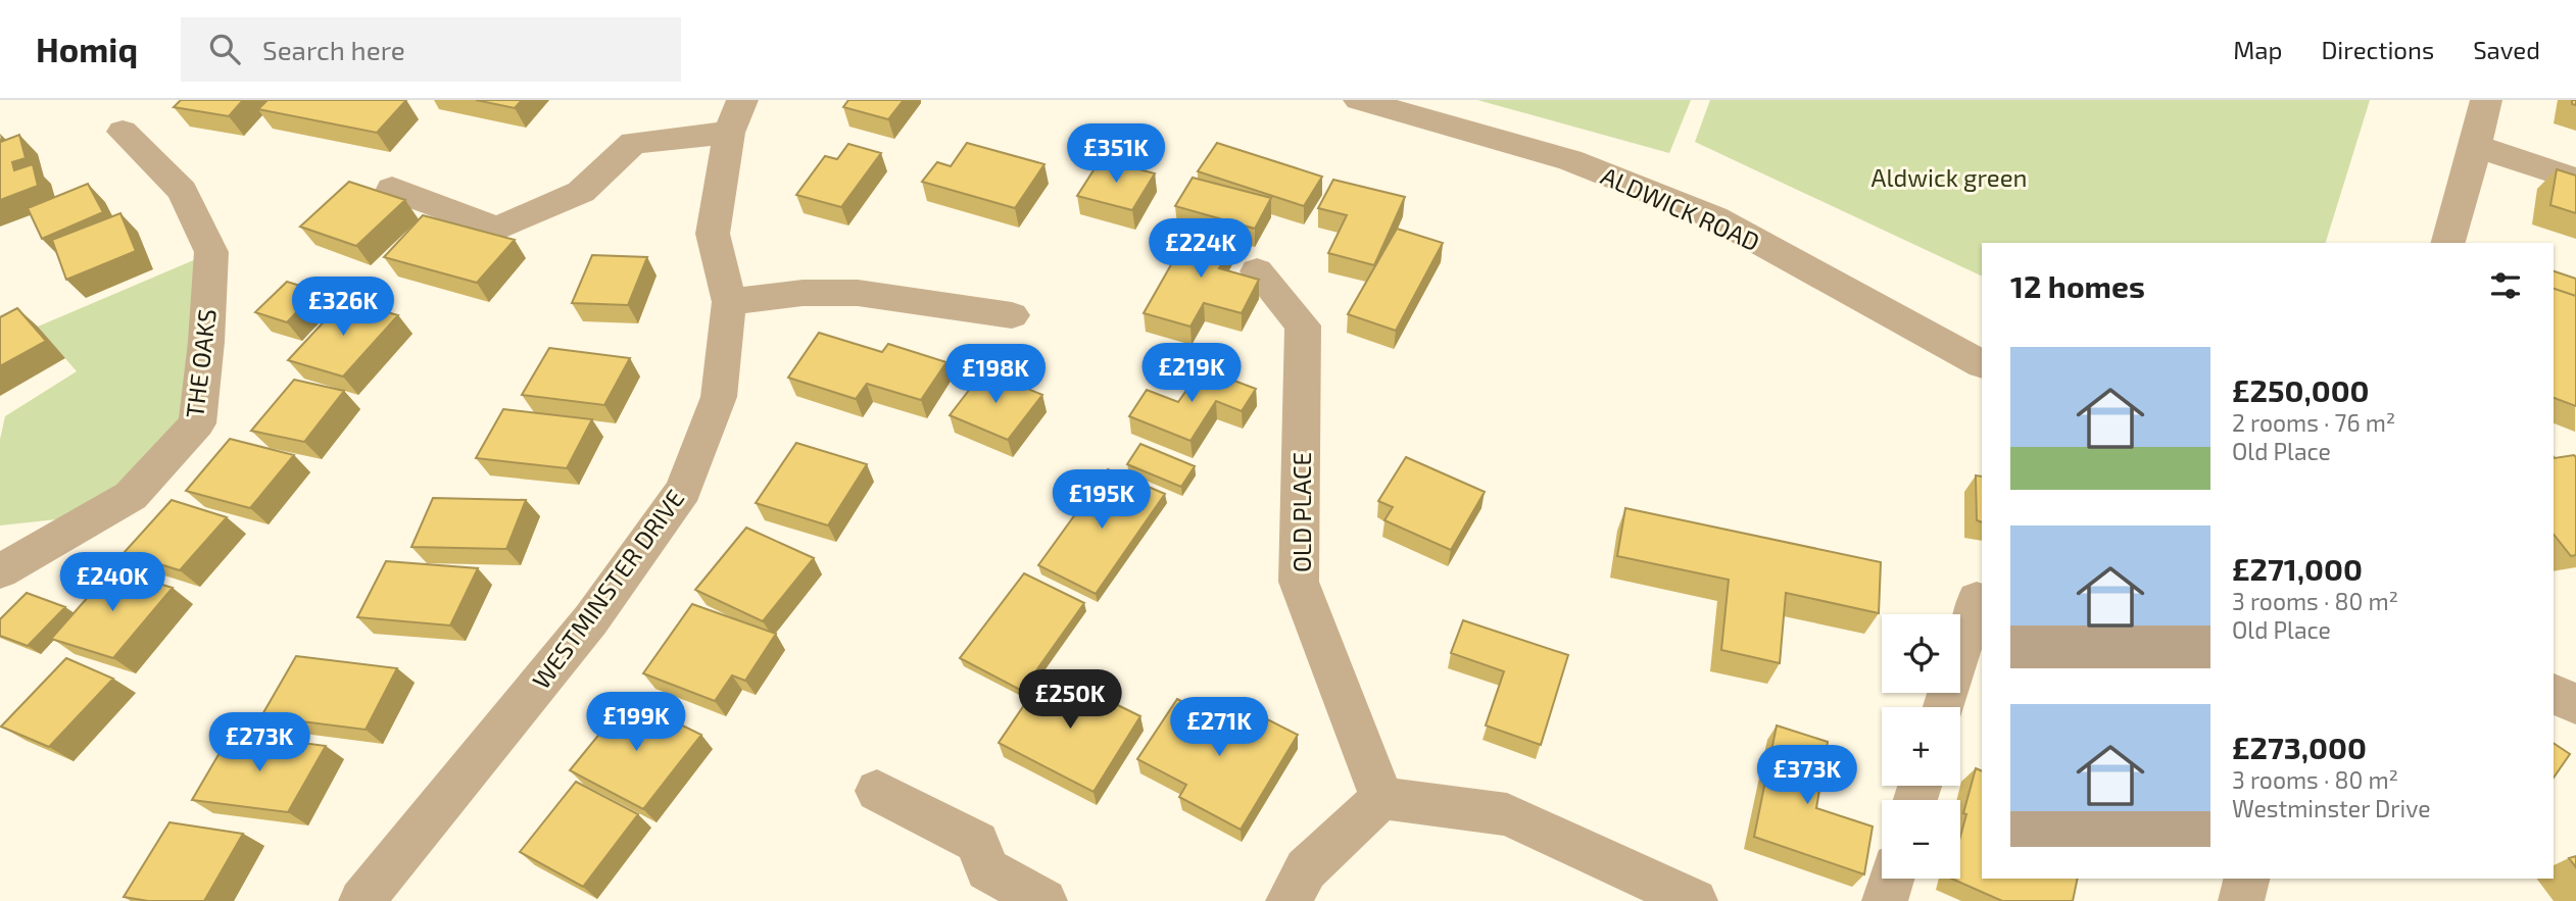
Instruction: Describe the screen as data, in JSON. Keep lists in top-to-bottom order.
{
  "streets": {
    "street": [
      "ALDWICK ROAD",
      "THE OAKS",
      "OLD PLACE",
      "WESTMINSTER DRIVE"
    ]
  },
  "parks": ["Aldwick green"],
  "page": {
    "header": "Homiq",
    "search": "Search here",
    "nav": ["Map", "Directions", "Saved"],
    "price": [
      "£351K",
      "£224K",
      "£326K",
      "£219K",
      "£198K",
      "£195K",
      "£240K",
      "£250K",
      "£199K",
      "£271K",
      "£273K",
      "£373K"
    ],
    "heading": "12 homes",
    "list": [
      {
        "name": "£250,000",
        "note": "2 rooms · 76 m² · Old Place"
      },
      {
        "name": "£271,000",
        "note": "3 rooms · 80 m² · Old Place"
      },
      {
        "name": "£273,000",
        "note": "3 rooms · 80 m² · Westminster Drive"
      }
    ],
    "map_buttons": ["+", "−"]
  }
}
